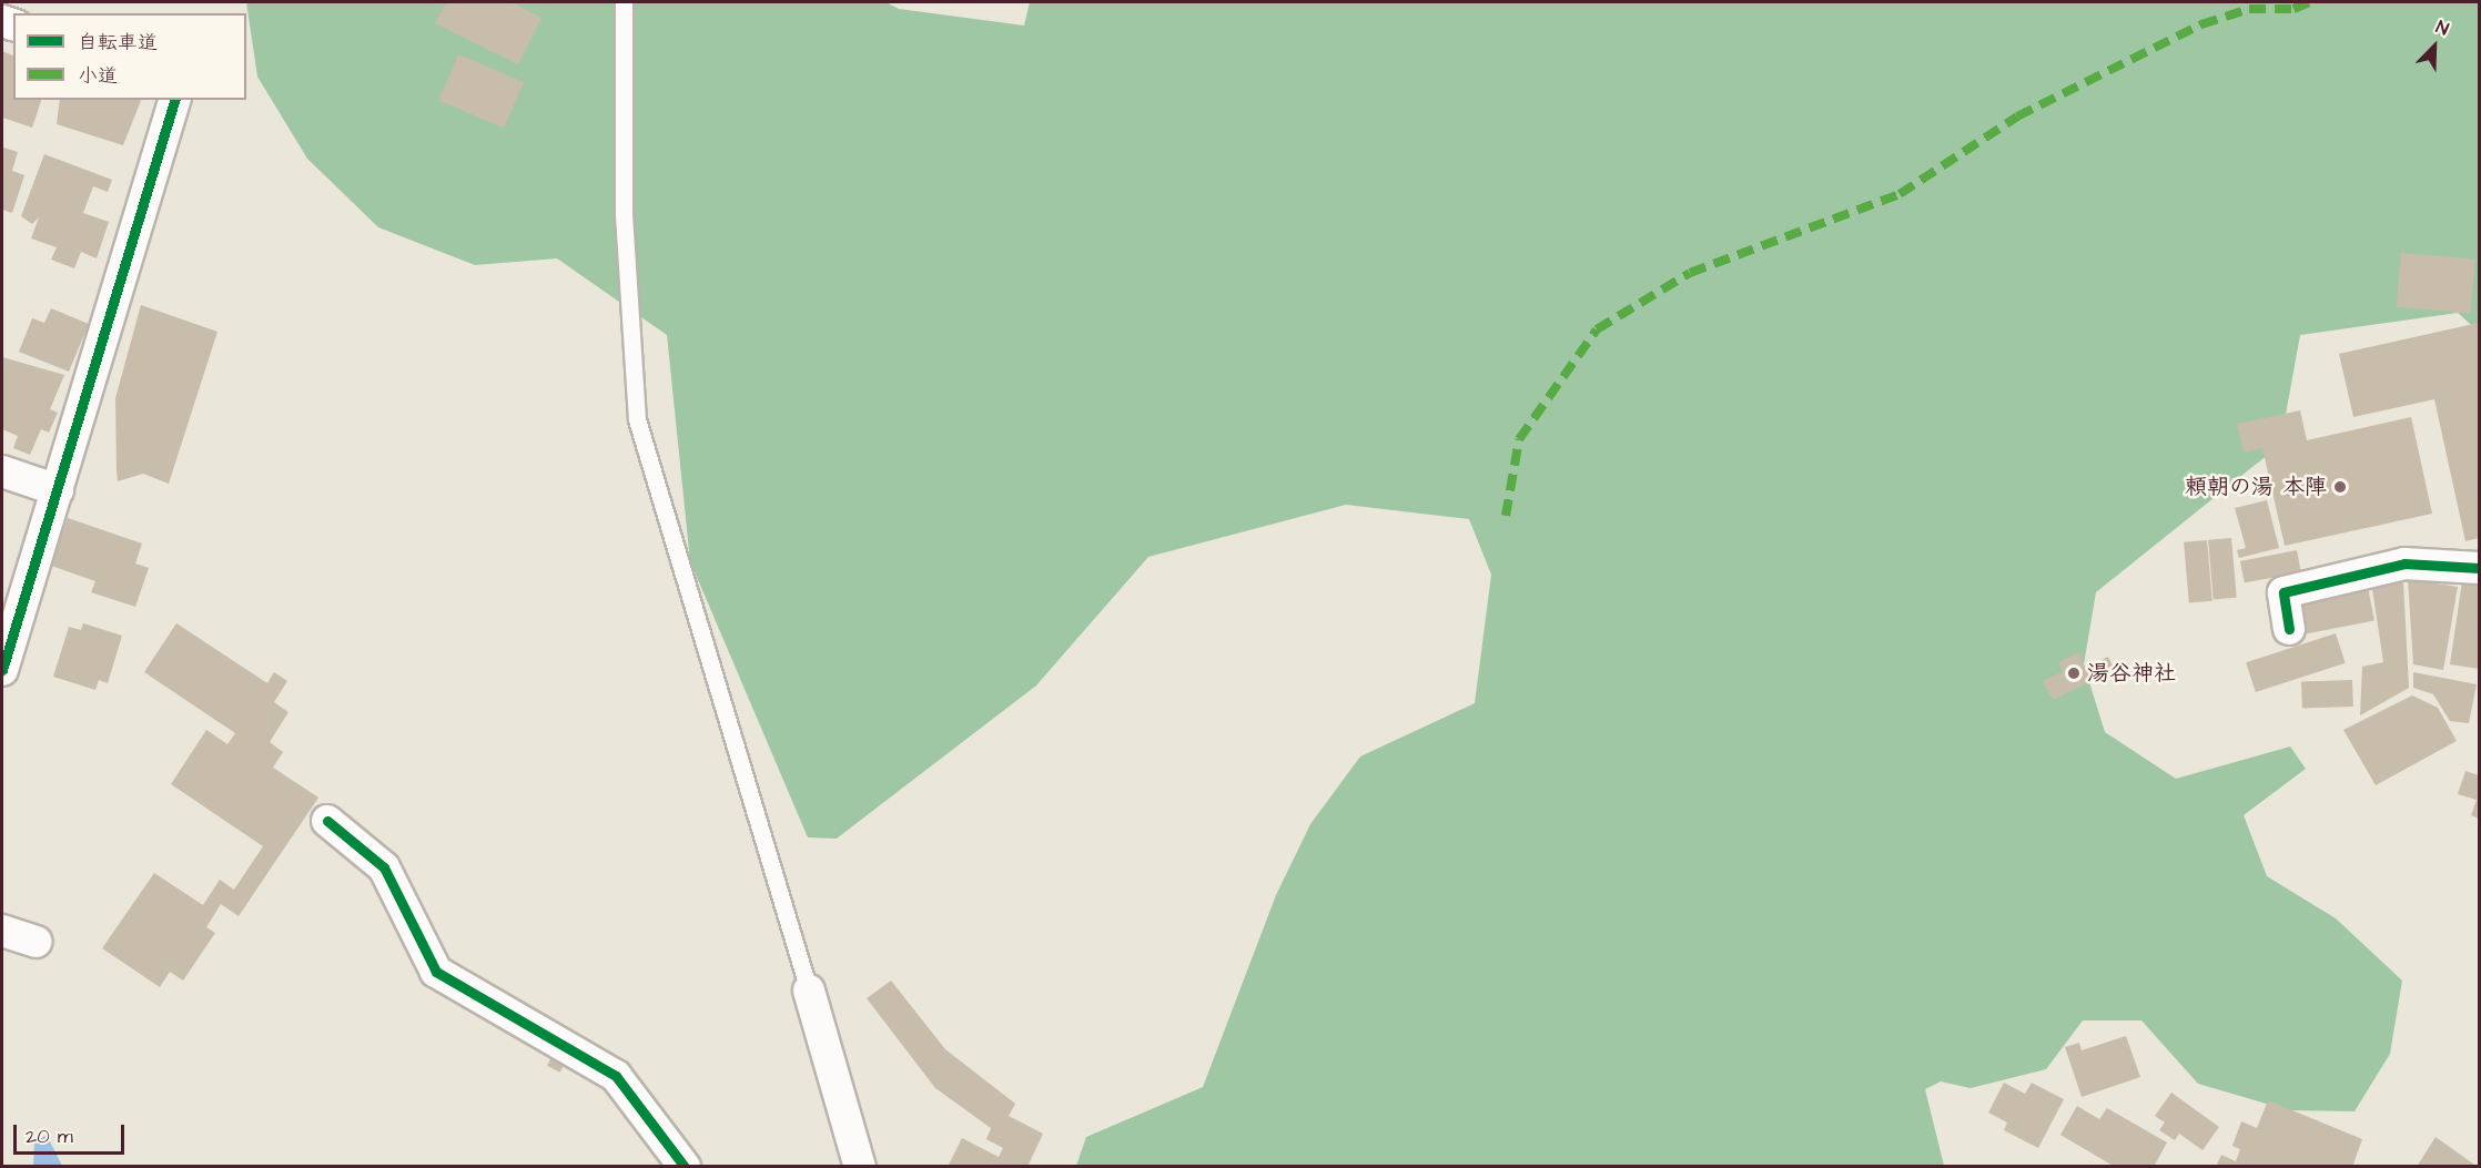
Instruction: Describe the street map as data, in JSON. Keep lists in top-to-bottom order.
{
  "places": ["頼朝の湯 本陣", "湯谷神社"],
  "legend": ["自転車道", "小道"],
  "scale_bar": "20 m",
  "north": "top right"
}
